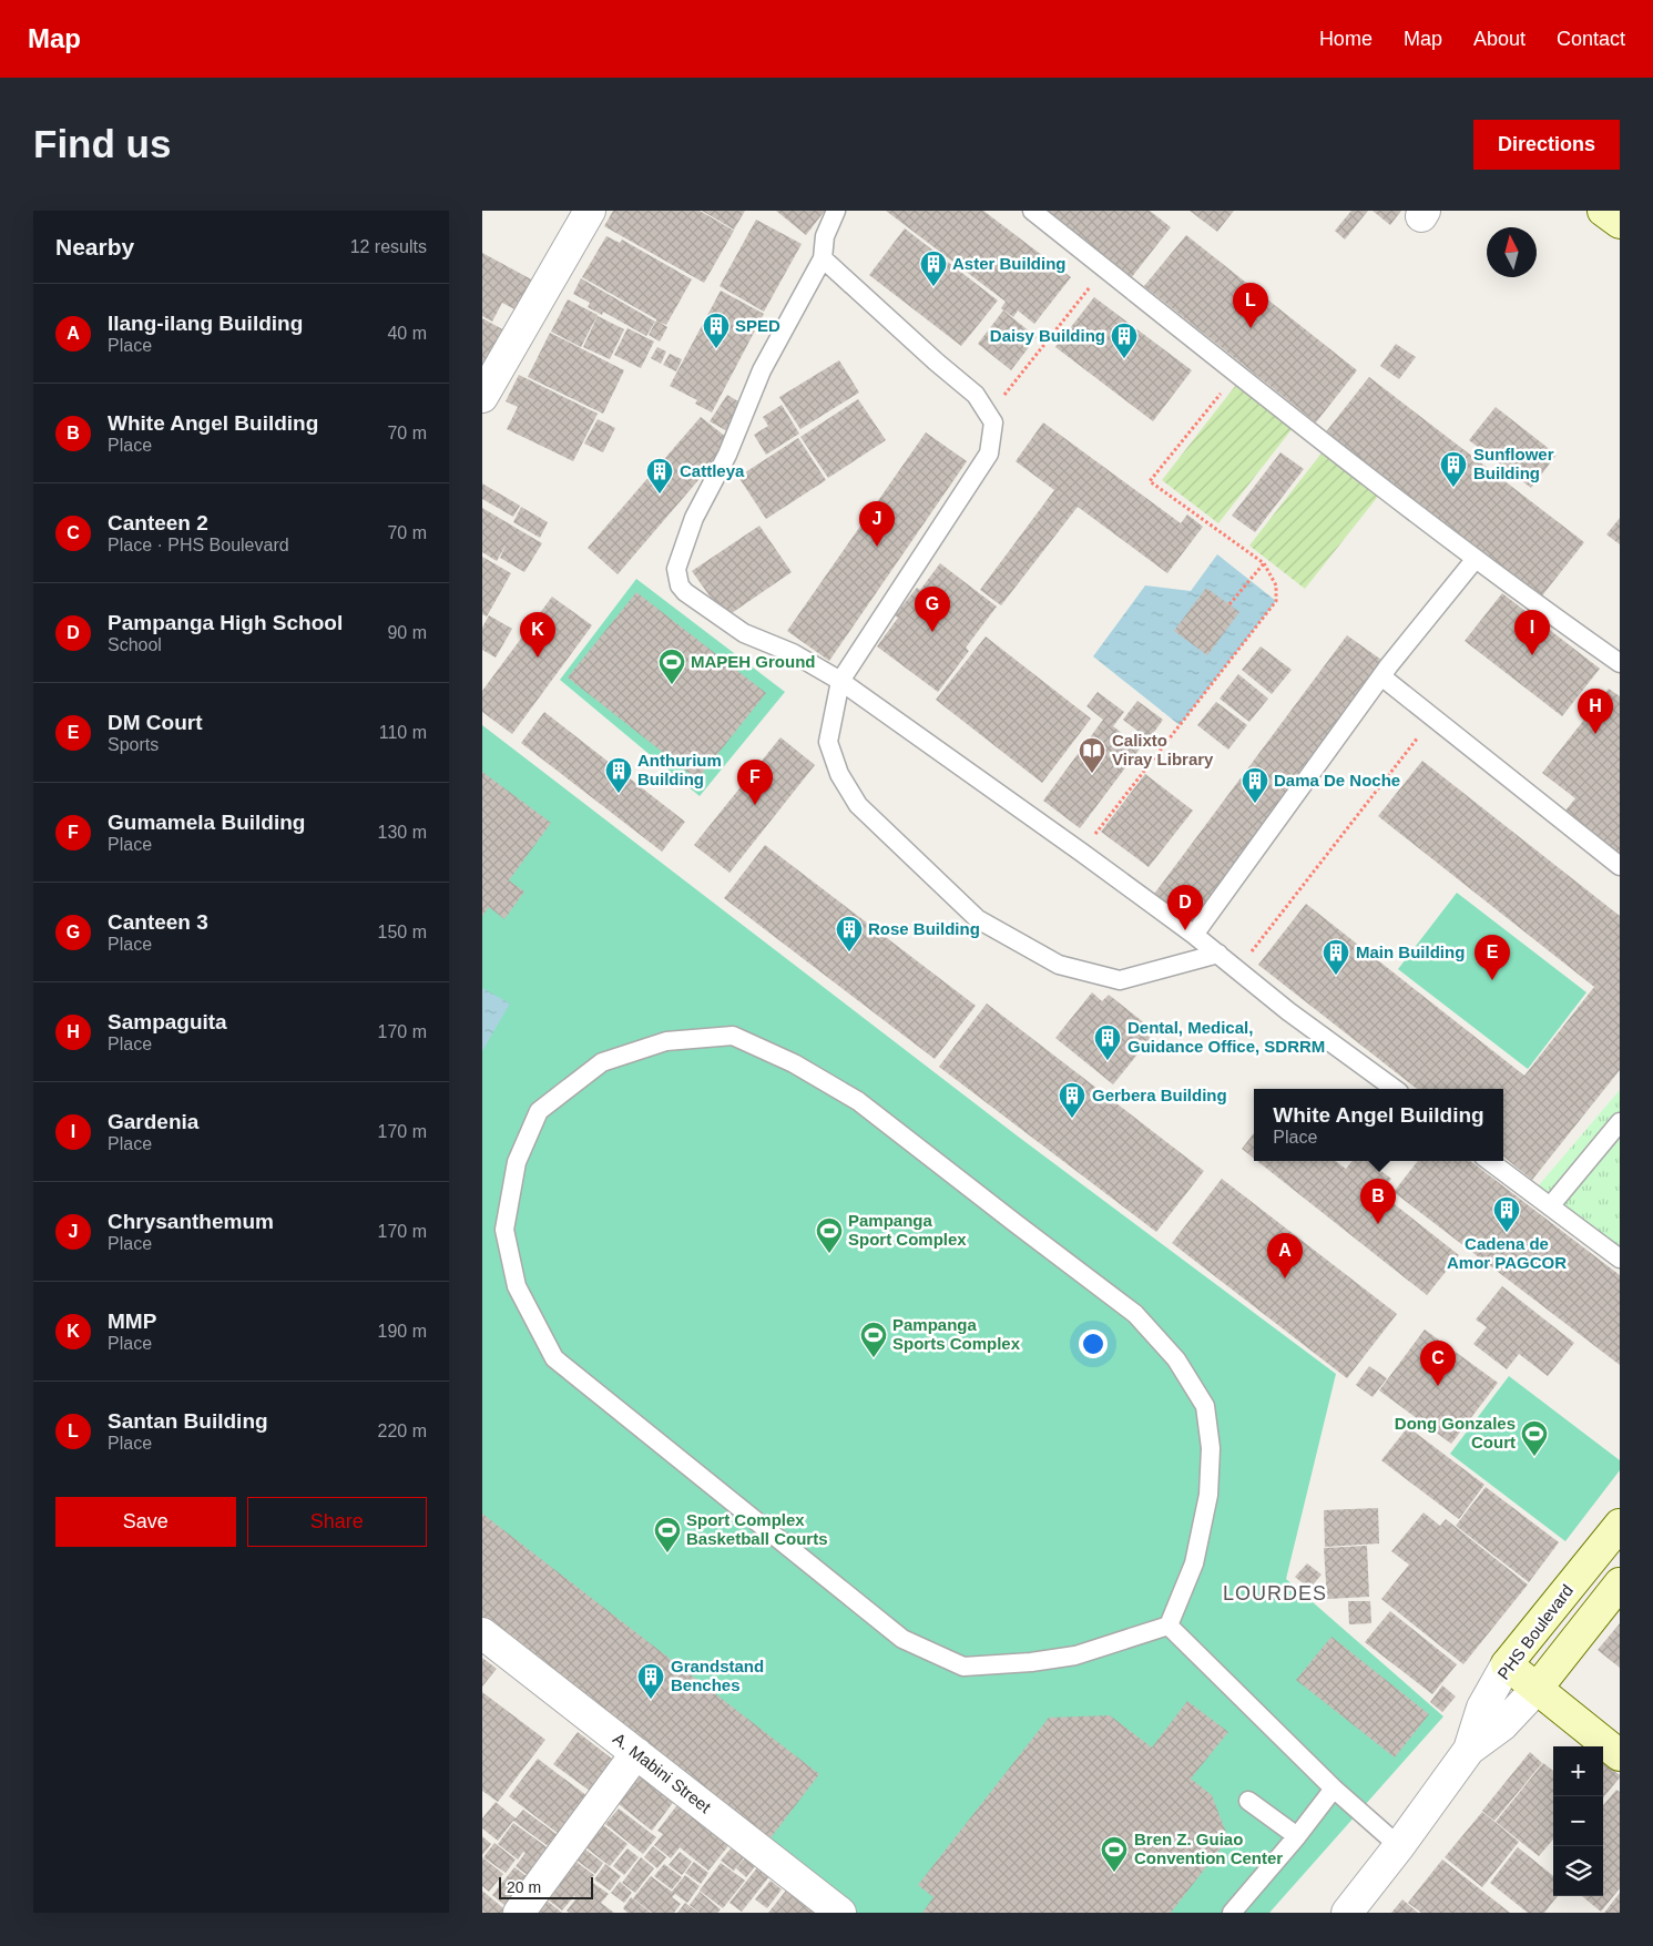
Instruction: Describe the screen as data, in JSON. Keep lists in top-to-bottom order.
{
  "streets": {
    "street": ["PHS Boulevard", "A. Mabini Street"]
  },
  "districts": ["LOURDES"],
  "places": {
    "building": [
      "Aster Building",
      "SPED",
      "Daisy Building",
      "Sunflower Building",
      "Cattleya",
      "Anthurium Building",
      "Dama De Noche",
      "Rose Building",
      "Main Building",
      "Dental, Medical, Guidance Office, SDRRM",
      "Gerbera Building",
      "Cadena de Amor PAGCOR",
      "Grandstand Benches"
    ],
    "sports": [
      "MAPEH Ground",
      "Pampanga Sport Complex",
      "Pampanga Sports Complex",
      "Dong Gonzales Court",
      "Sport Complex Basketball Courts",
      "Bren Z. Guiao Convention Center"
    ],
    "library": ["Calixto Viray Library"]
  },
  "scale_bar": "20 m",
  "north": "top",
  "page": {
    "header": "Map",
    "nav": [
      "Home",
      "Map",
      "About",
      "Contact"
    ],
    "buttons": [
      "Directions",
      ["Save", "Share"]
    ],
    "title": "Find us",
    "heading": ["Nearby", "12 results"],
    "list": [
      {
        "mark": "A",
        "name": "Ilang-ilang Building",
        "note": "Place",
        "value": "40 m"
      },
      {
        "mark": "B",
        "name": "White Angel Building",
        "note": "Place",
        "value": "70 m"
      },
      {
        "mark": "C",
        "name": "Canteen 2",
        "note": "Place · PHS Boulevard",
        "value": "70 m"
      },
      {
        "mark": "D",
        "name": "Pampanga High School",
        "note": "School",
        "value": "90 m"
      },
      {
        "mark": "E",
        "name": "DM Court",
        "note": "Sports",
        "value": "110 m"
      },
      {
        "mark": "F",
        "name": "Gumamela Building",
        "note": "Place",
        "value": "130 m"
      },
      {
        "mark": "G",
        "name": "Canteen 3",
        "note": "Place",
        "value": "150 m"
      },
      {
        "mark": "H",
        "name": "Sampaguita",
        "note": "Place",
        "value": "170 m"
      },
      {
        "mark": "I",
        "name": "Gardenia",
        "note": "Place",
        "value": "170 m"
      },
      {
        "mark": "J",
        "name": "Chrysanthemum",
        "note": "Place",
        "value": "170 m"
      },
      {
        "mark": "K",
        "name": "MMP",
        "note": "Place",
        "value": "190 m"
      },
      {
        "mark": "L",
        "name": "Santan Building",
        "note": "Place",
        "value": "220 m"
      }
    ],
    "pins": [
      "L",
      "J",
      "G",
      "I",
      "K",
      "H",
      "F",
      "D",
      "E",
      "B",
      "A",
      "C"
    ],
    "popup": ["White Angel Building", "Place"],
    "map_buttons": ["+", "−"],
    "scale": "20 m"
  }
}
